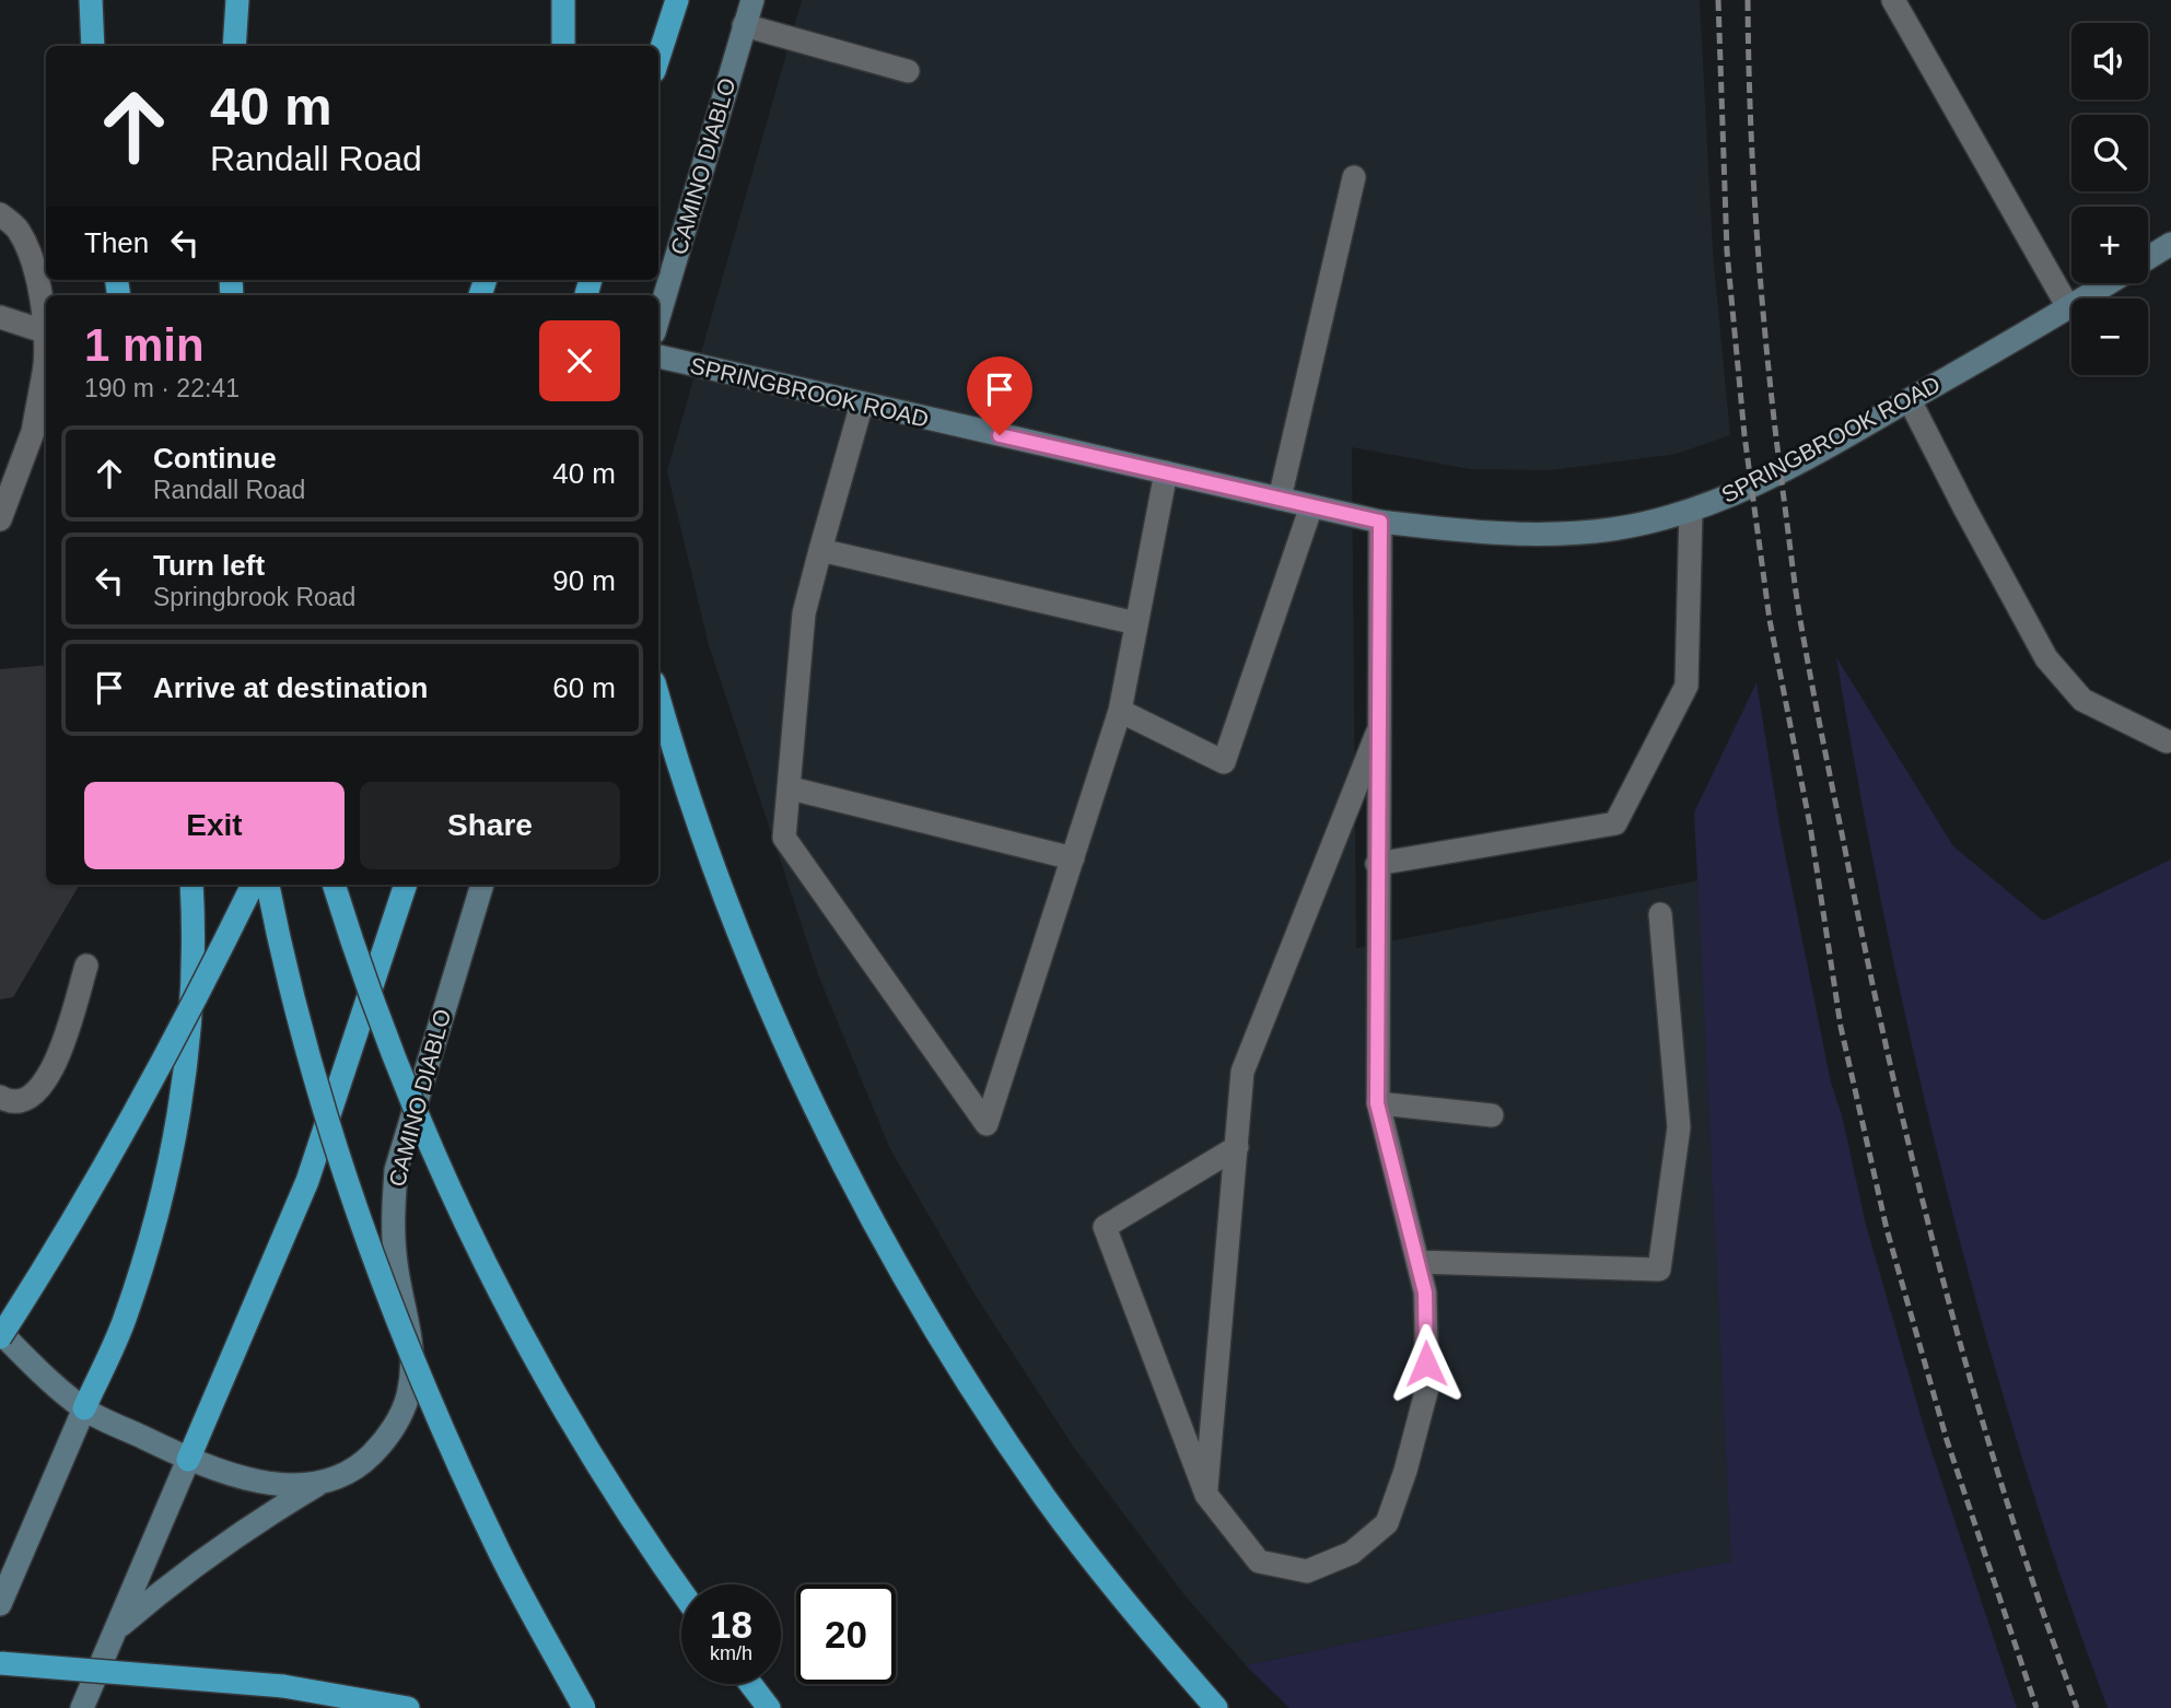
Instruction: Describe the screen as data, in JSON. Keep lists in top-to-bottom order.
{
  "streets": {
    "street": ["CAMINO DIABLO", "SPRINGBROOK ROAD"]
  },
  "page": {
    "map_buttons": ["+", "−"],
    "turn": ["40 m", "Randall Road"],
    "then": "Then",
    "heading": ["1 min", "190 m · 22:41"],
    "list": [
      {
        "name": "Continue",
        "note": "Randall Road",
        "value": "40 m"
      },
      {
        "name": "Turn left",
        "note": "Springbrook Road",
        "value": "90 m"
      },
      {
        "name": "Arrive at destination",
        "value": "60 m"
      }
    ],
    "buttons": ["Exit", "Share"],
    "speed": "18 km/h",
    "limit": "20"
  }
}
